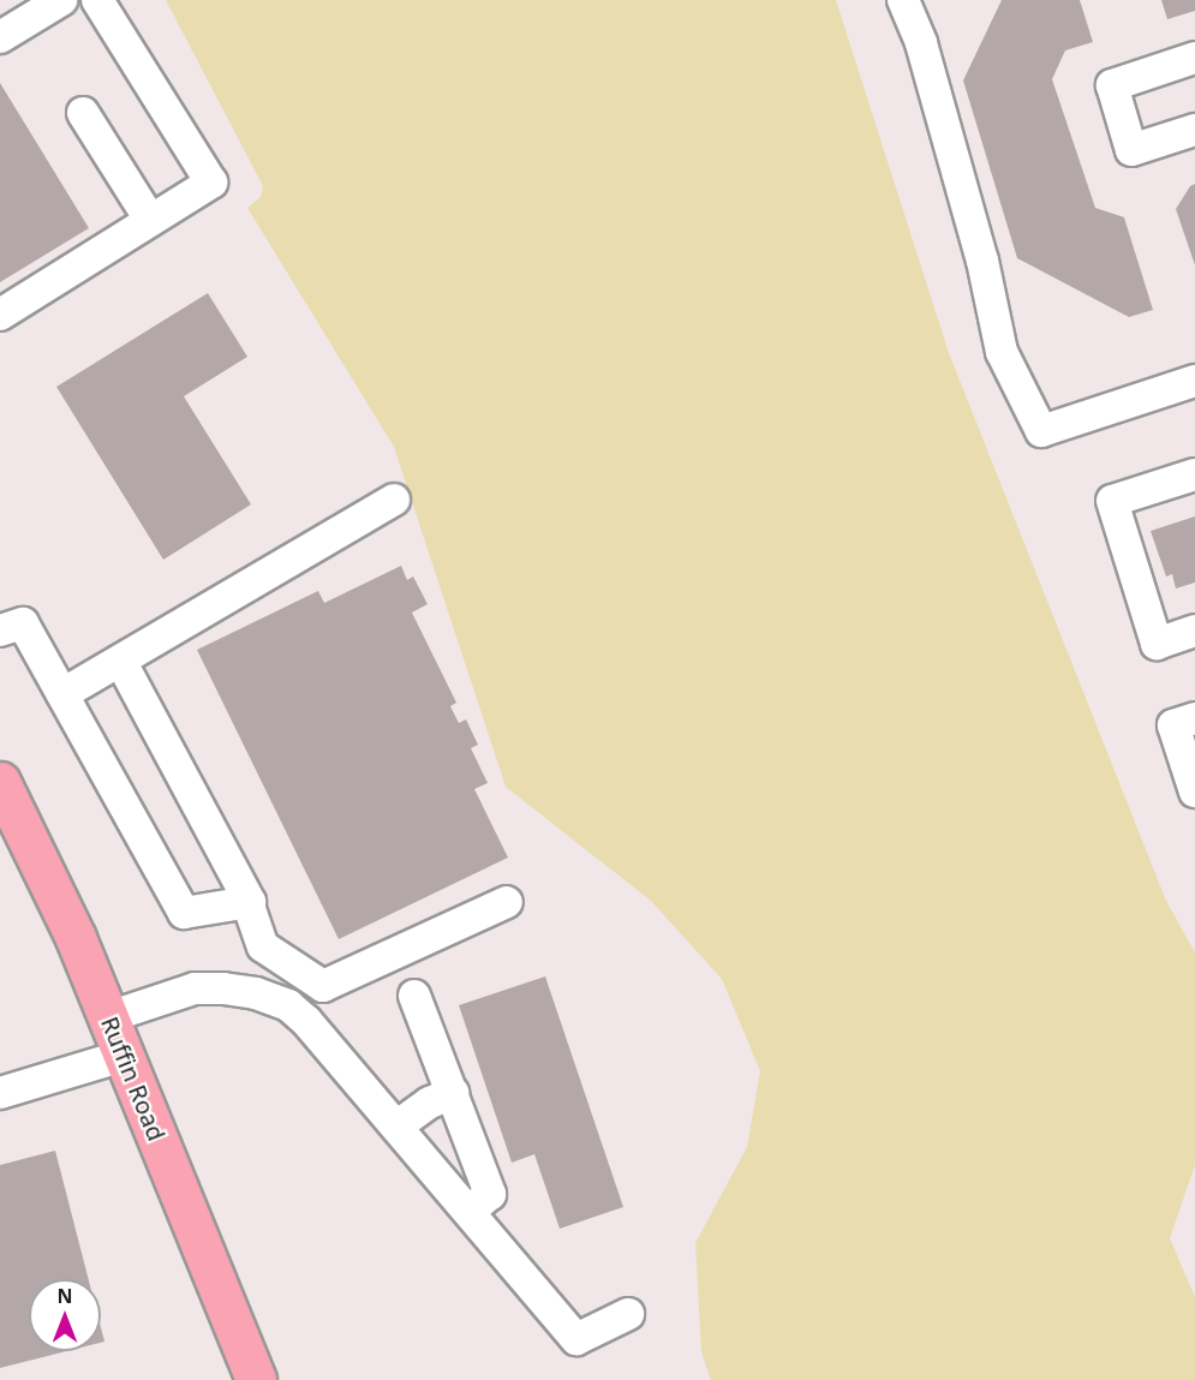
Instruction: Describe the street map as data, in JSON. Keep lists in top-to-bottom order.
{
  "streets": {
    "main road": ["Ruffin Road"]
  },
  "north": "top"
}
